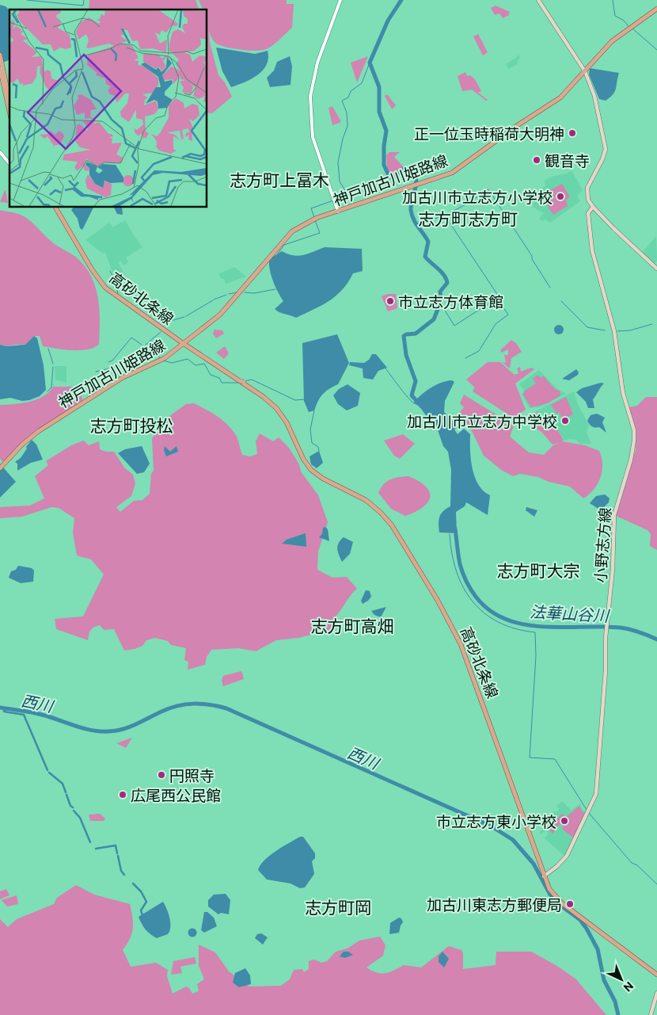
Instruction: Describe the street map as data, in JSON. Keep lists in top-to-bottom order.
{
  "streets": {
    "main road": ["神戸加古川姫路線", "高砂北条線", "小野志方線"]
  },
  "crossings": [
    ["神戸加古川姫路線", "高砂北条線"],
    ["高砂北条線", "小野志方線"]
  ],
  "districts": [
    "志方町上冨木",
    "志方町志方町",
    "志方町投松",
    "志方町大宗",
    "志方町高畑",
    "志方町岡"
  ],
  "water": ["法華山谷川", "西川"],
  "places": [
    "正一位玉時稲荷大明神",
    "観音寺",
    "加古川市立志方小学校",
    "市立志方体育館",
    "加古川市立志方中学校",
    "円照寺",
    "広尾西公民館",
    "市立志方東小学校",
    "加古川東志方郵便局"
  ],
  "north": "bottom right"
}
